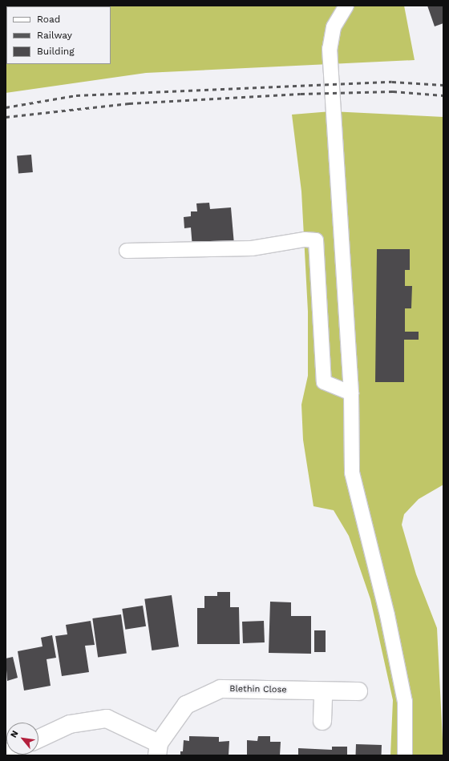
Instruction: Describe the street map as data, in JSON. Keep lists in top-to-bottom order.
{
  "streets": {
    "street": ["Blethin Close"]
  },
  "legend": ["Road", "Railway", "Building"],
  "north": "top left"
}
